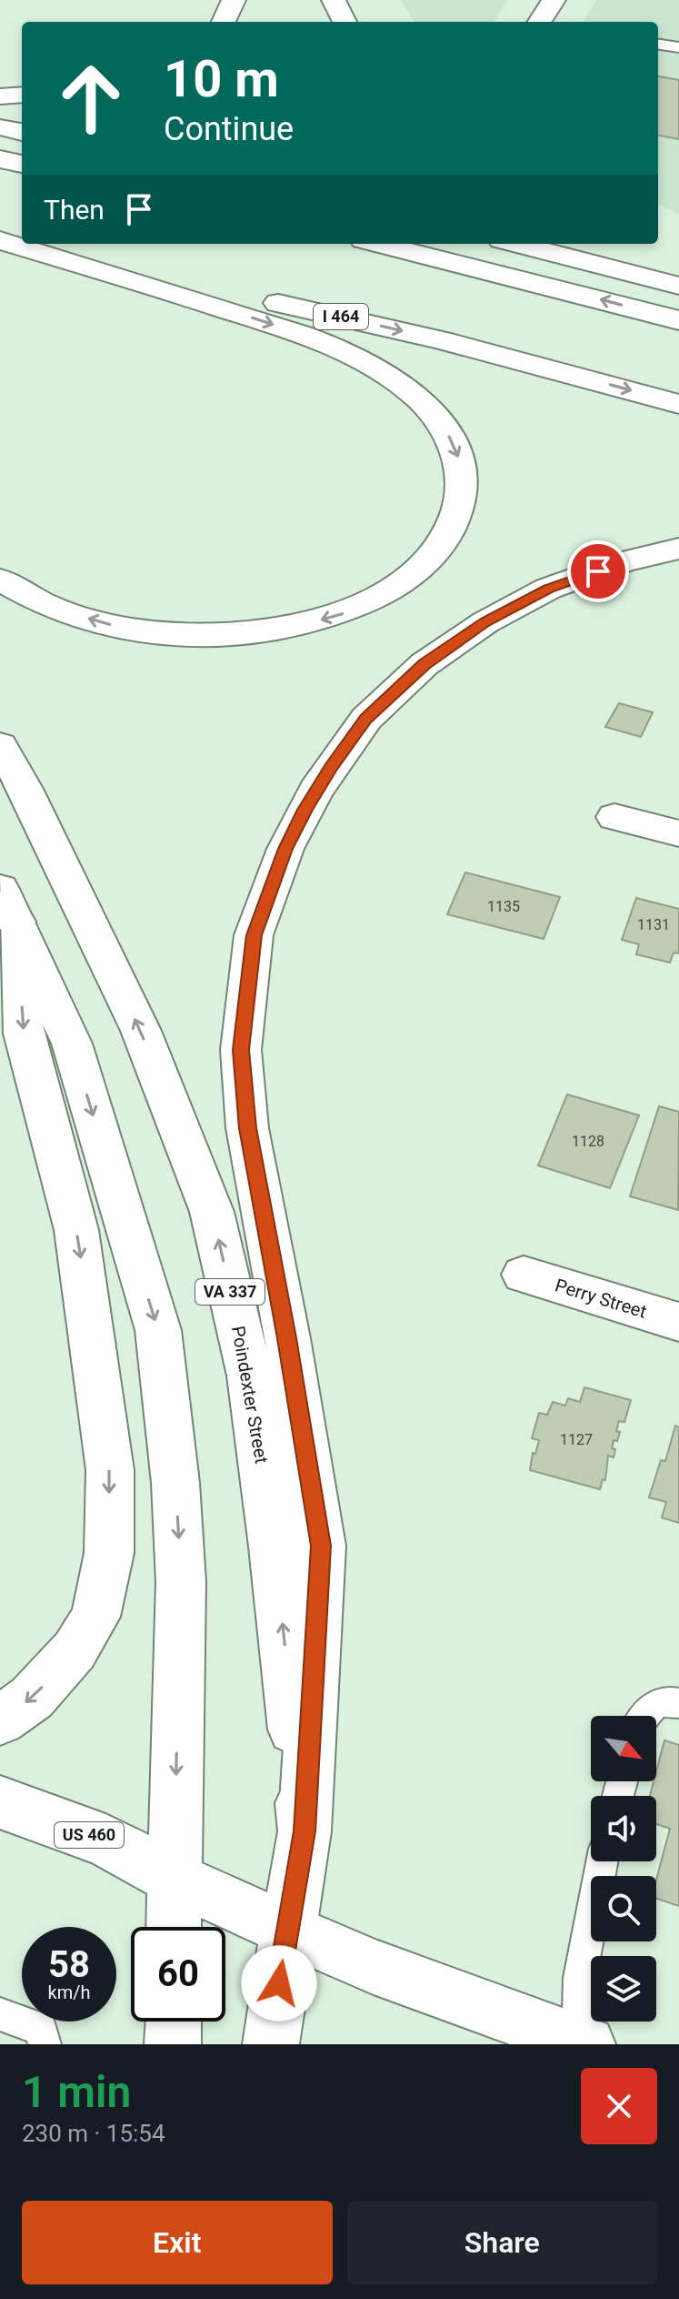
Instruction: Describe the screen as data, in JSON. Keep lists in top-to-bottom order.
{
  "streets": {
    "main road": [
      "I 464",
      "VA 337",
      "Perry Street",
      "Poindexter Street",
      "US 460"
    ]
  },
  "crossings": [
    ["Poindexter Street", "US 460"]
  ],
  "house_numbers": [
    "1135",
    "1131",
    "1128",
    "1127"
  ],
  "north": "bottom right",
  "page": {
    "turn": ["10 m", "Continue"],
    "then": "Then",
    "speed": "58 km/h",
    "limit": "60",
    "heading": ["1 min", "230 m · 15:54"],
    "buttons": ["Exit", "Share"]
  }
}
